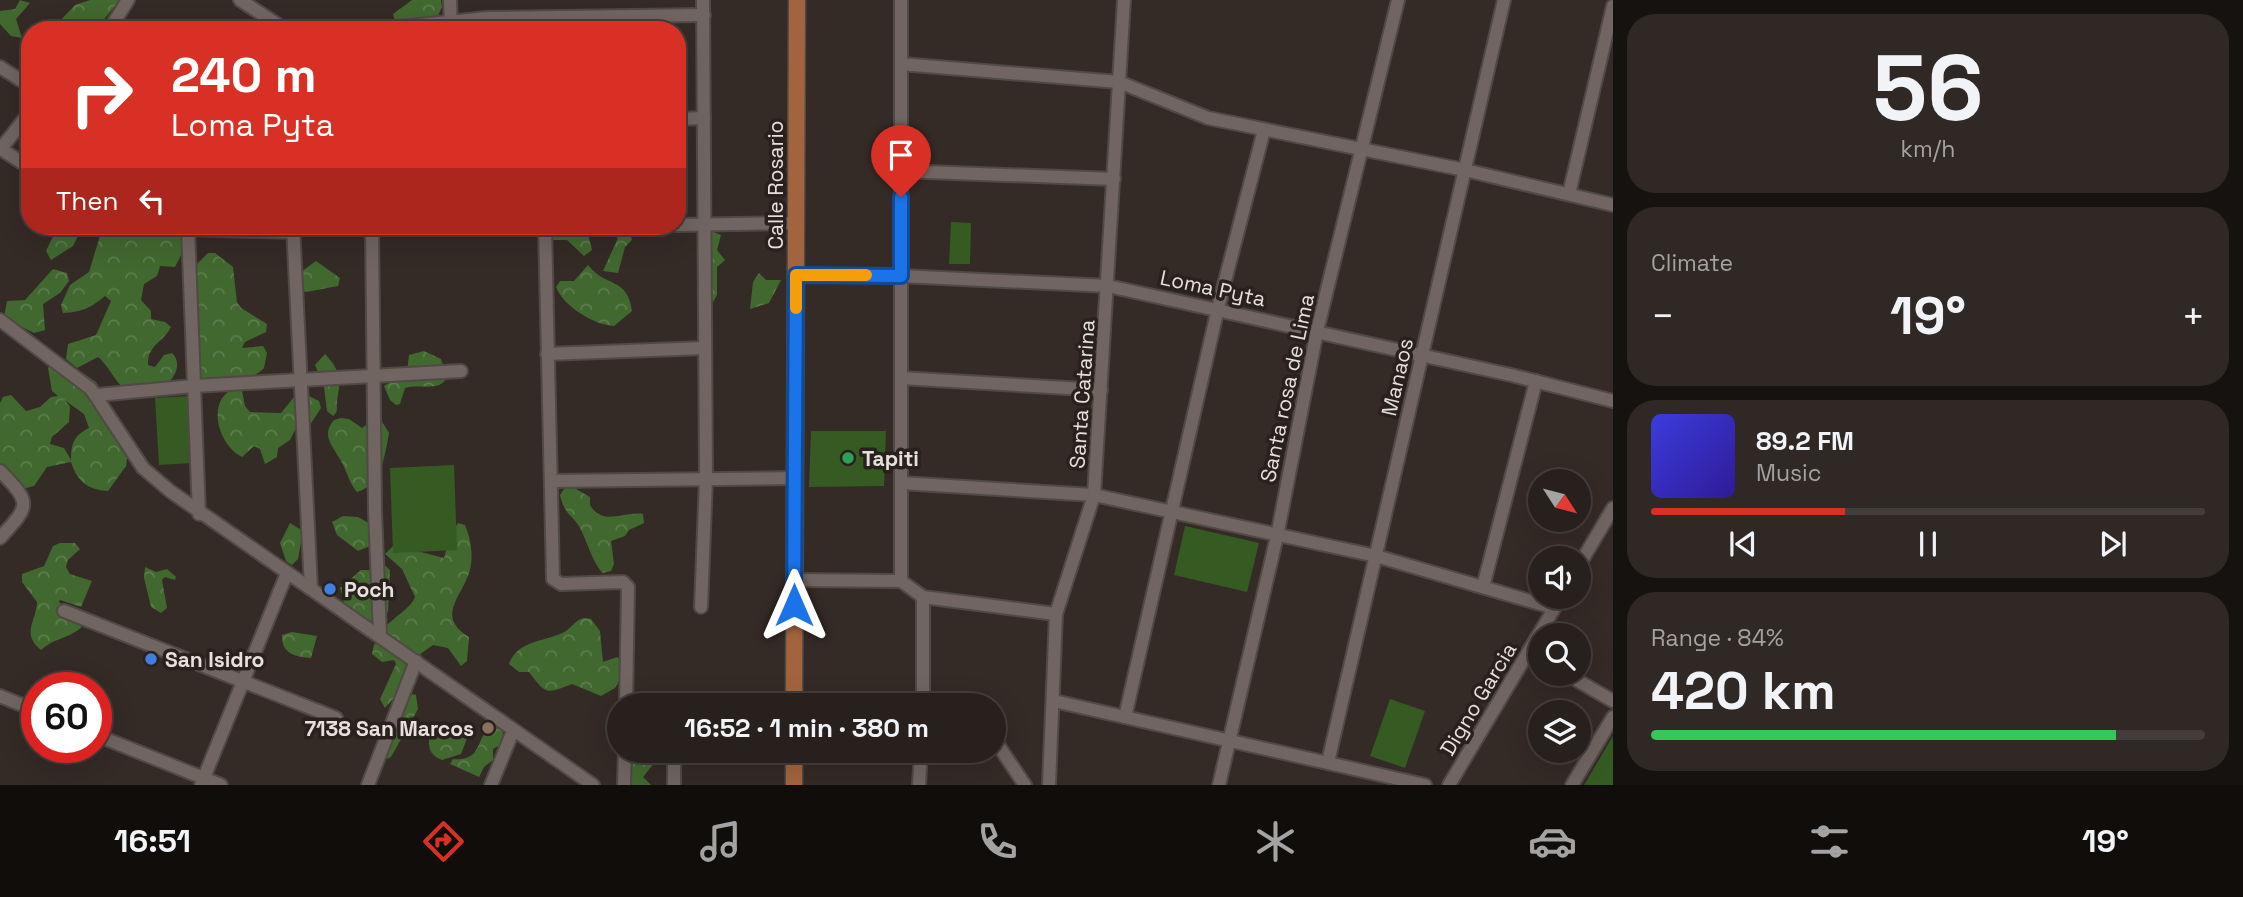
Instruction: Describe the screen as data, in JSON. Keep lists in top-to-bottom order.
{
  "streets": {
    "main road": ["Calle Rosario"],
    "street": [
      "Loma Pyta",
      "Manaos",
      "Santa rosa de Lima",
      "Santa Catarina",
      "Digno Garcia"
    ]
  },
  "crossings": [
    ["Calle Rosario", "Loma Pyta"],
    ["Loma Pyta", "Manaos"],
    ["Loma Pyta", "Santa rosa de Lima"],
    ["Loma Pyta", "Santa Catarina"]
  ],
  "places": [
    "Tapiti",
    "Poch",
    "San Isidro",
    "7138 San Marcos"
  ],
  "north": "bottom right",
  "page": {
    "tile": [
      ["56", "km/h"],
      "Climate",
      ["Range · 84%", "420 km"]
    ],
    "turn": ["240 m", "Loma Pyta"],
    "then": "Then",
    "heat": ["−", "19°", "+"],
    "song": ["89.2 FM", "Music"],
    "limit": "60",
    "trip": "16:52 · 1 min · 380 m",
    "tabs": ["16:51", "19°"]
  }
}
